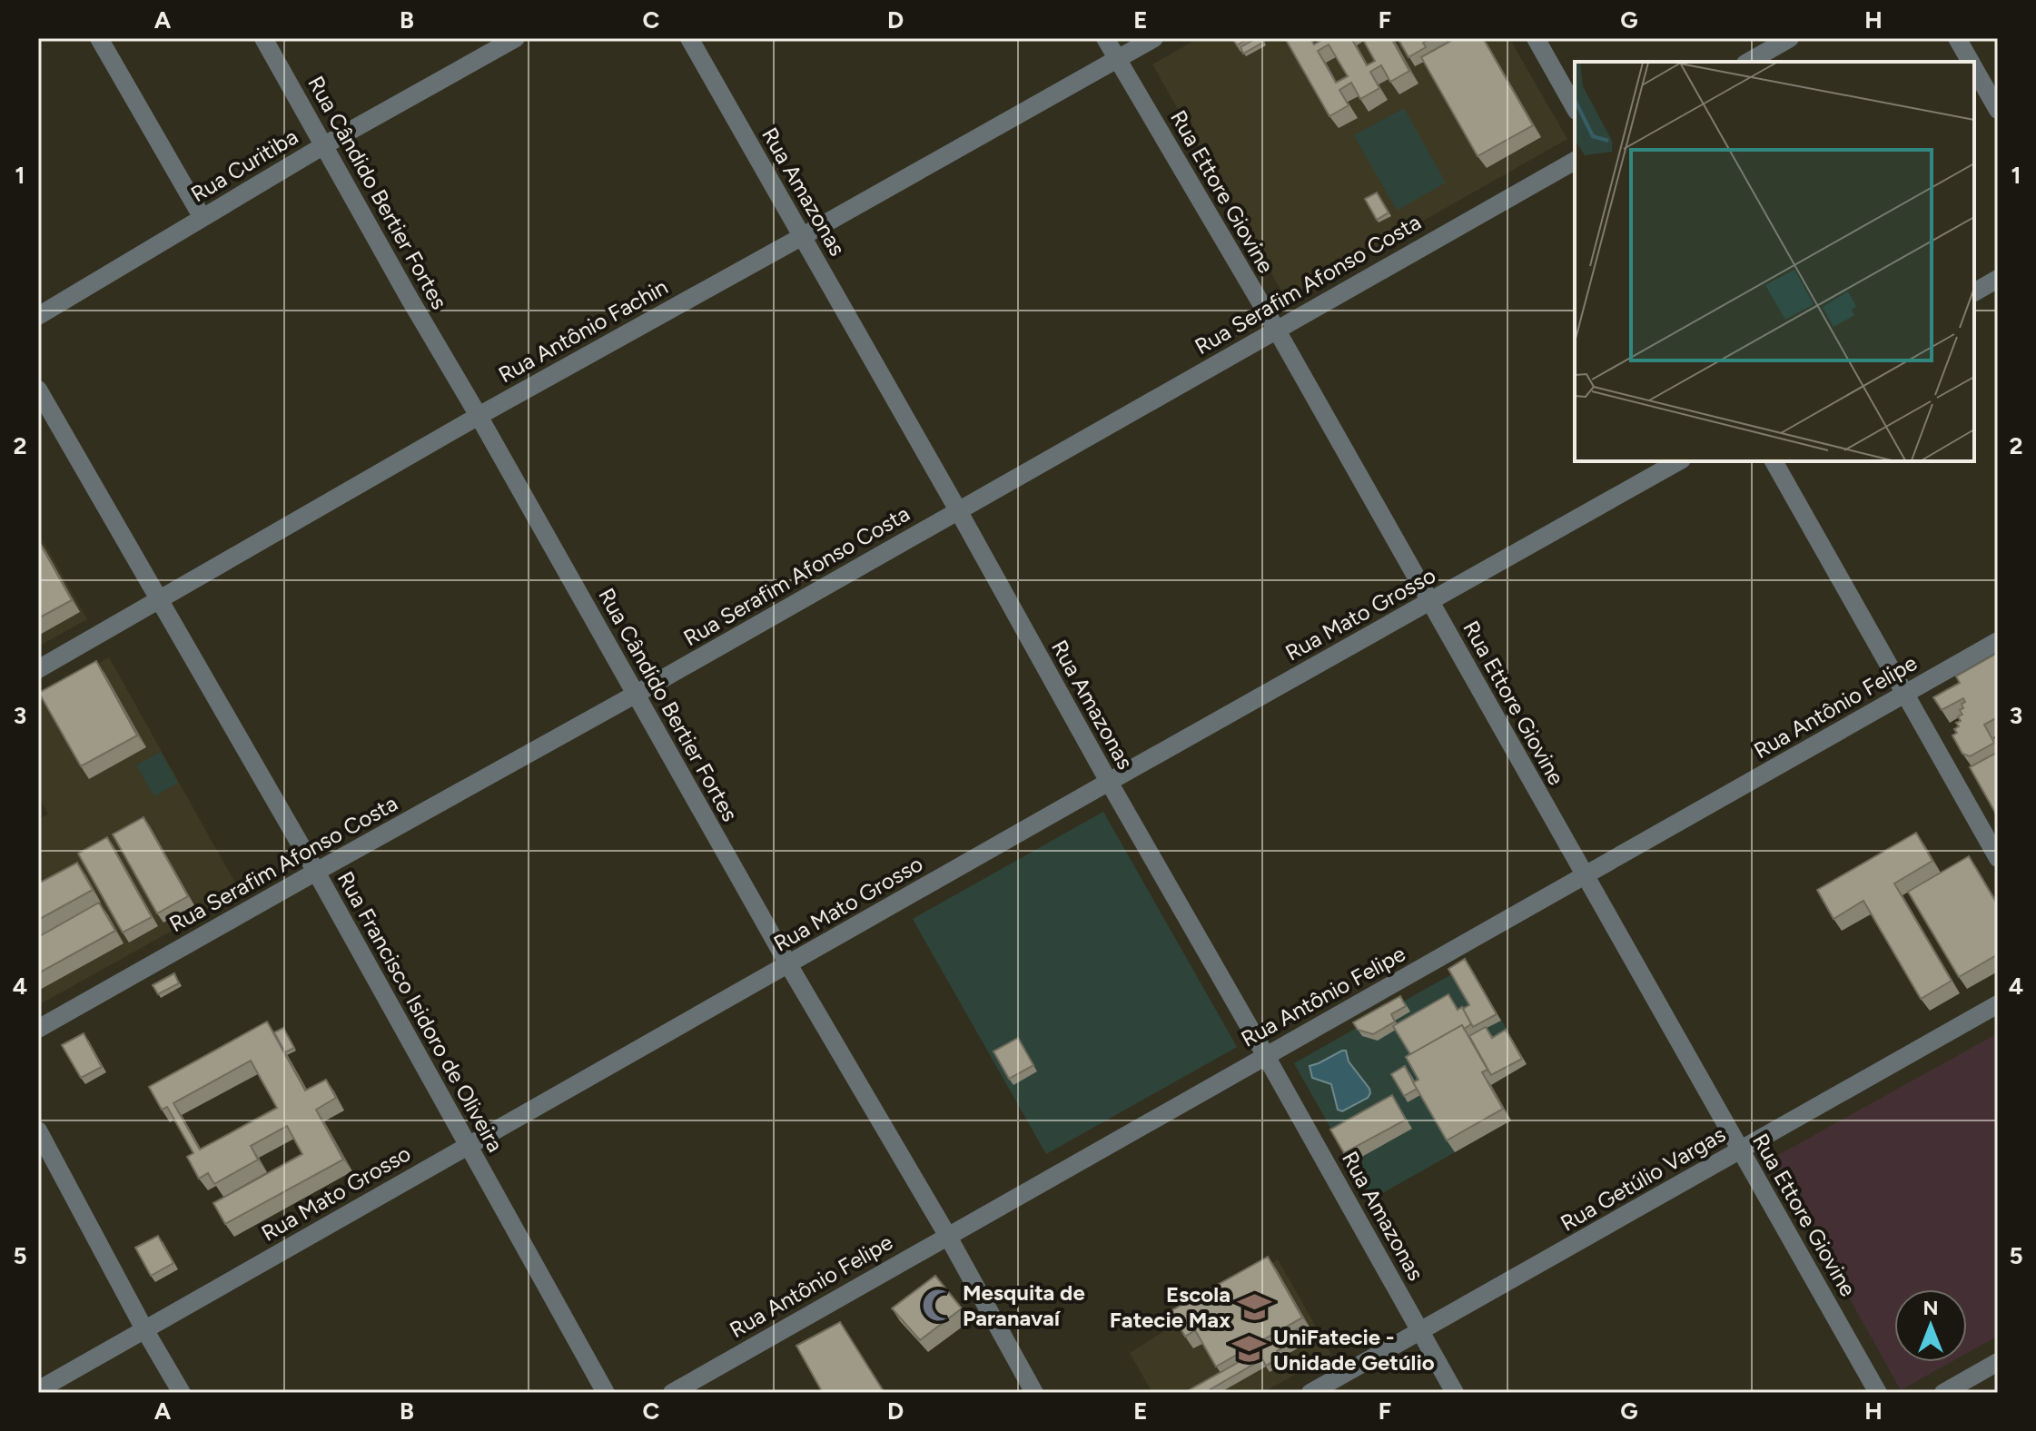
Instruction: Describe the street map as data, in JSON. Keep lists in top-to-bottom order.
{
  "streets": {
    "street": [
      "Rua Curitiba",
      "Rua Amazonas",
      "Rua Ettore Giovine",
      "Rua Cândido Bertier Fortes",
      "Rua Serafim Afonso Costa",
      "Rua Antônio Fachin",
      "Rua Mato Grosso",
      "Rua Antônio Felipe",
      "Rua Francisco Isidoro de Oliveira",
      "Rua Getúlio Vargas"
    ]
  },
  "crossings": [
    ["Rua Curitiba", "Rua Cândido Bertier Fortes"],
    ["Rua Amazonas", "Rua Serafim Afonso Costa"],
    ["Rua Amazonas", "Rua Antônio Fachin"],
    ["Rua Amazonas", "Rua Mato Grosso"],
    ["Rua Amazonas", "Rua Antônio Felipe"],
    ["Rua Amazonas", "Rua Getúlio Vargas"],
    ["Rua Ettore Giovine", "Rua Serafim Afonso Costa"],
    ["Rua Ettore Giovine", "Rua Antônio Fachin"],
    ["Rua Ettore Giovine", "Rua Mato Grosso"],
    ["Rua Ettore Giovine", "Rua Antônio Felipe"],
    ["Rua Ettore Giovine", "Rua Getúlio Vargas"],
    ["Rua Cândido Bertier Fortes", "Rua Serafim Afonso Costa"],
    ["Rua Cândido Bertier Fortes", "Rua Antônio Fachin"],
    ["Rua Cândido Bertier Fortes", "Rua Mato Grosso"],
    ["Rua Cândido Bertier Fortes", "Rua Antônio Felipe"],
    ["Rua Serafim Afonso Costa", "Rua Francisco Isidoro de Oliveira"],
    ["Rua Antônio Fachin", "Rua Francisco Isidoro de Oliveira"],
    ["Rua Mato Grosso", "Rua Francisco Isidoro de Oliveira"]
  ],
  "places": {
    "mosque": ["Mesquita de Paranavaí"],
    "school or university": ["Escola Fatecie Max", "UniFatecie - Unidade Getúlio"]
  },
  "north": "top",
  "grid": {
    "columns": [
      "A",
      "B",
      "C",
      "D",
      "E",
      "F",
      "G",
      "H"
    ],
    "rows": [
      "1",
      "2",
      "3",
      "4",
      "5"
    ]
  }
}
